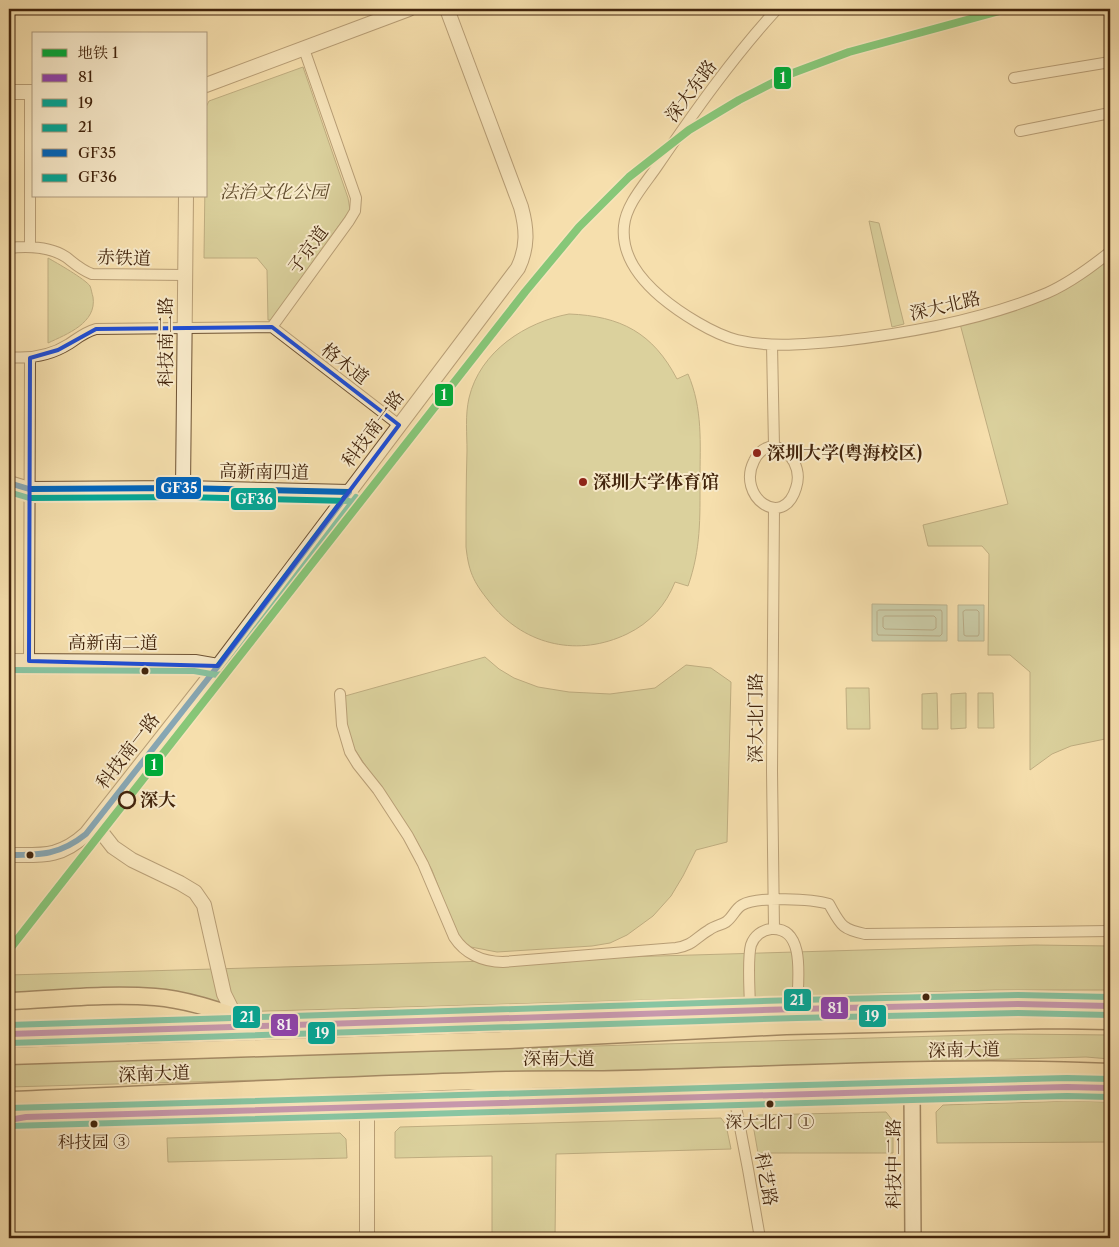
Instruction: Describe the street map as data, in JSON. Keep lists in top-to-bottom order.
{
  "streets": {
    "main road": ["深南大道", "科技中二路"],
    "street": [
      "深大东路",
      "子京道",
      "赤铁道",
      "深大北路",
      "科技南二路",
      "格木道",
      "科技南一路",
      "高新南四道",
      "高新南二道",
      "深大北门路",
      "科艺路"
    ]
  },
  "crossings": [
    ["深大东路", "深大北路"],
    ["子京道", "格木道"],
    ["赤铁道", "科技南二路"],
    ["科技南二路", "高新南四道"],
    ["格木道", "科技南一路"],
    ["科技南一路", "高新南四道"],
    ["科技南一路", "高新南二道"]
  ],
  "parks": ["法治文化公园"],
  "places": [
    "深圳大学(粤海校区)",
    "深圳大学体育馆",
    "深大",
    "深大北门 ①",
    "科技园 ③"
  ],
  "lines": [
    "metro line 1",
    "transit line GF35",
    "transit line GF36",
    "transit line 21",
    "transit line 81",
    "transit line 19"
  ],
  "legend": [
    "地铁 1",
    "81",
    "19",
    "21",
    "GF35",
    "GF36"
  ]
}
